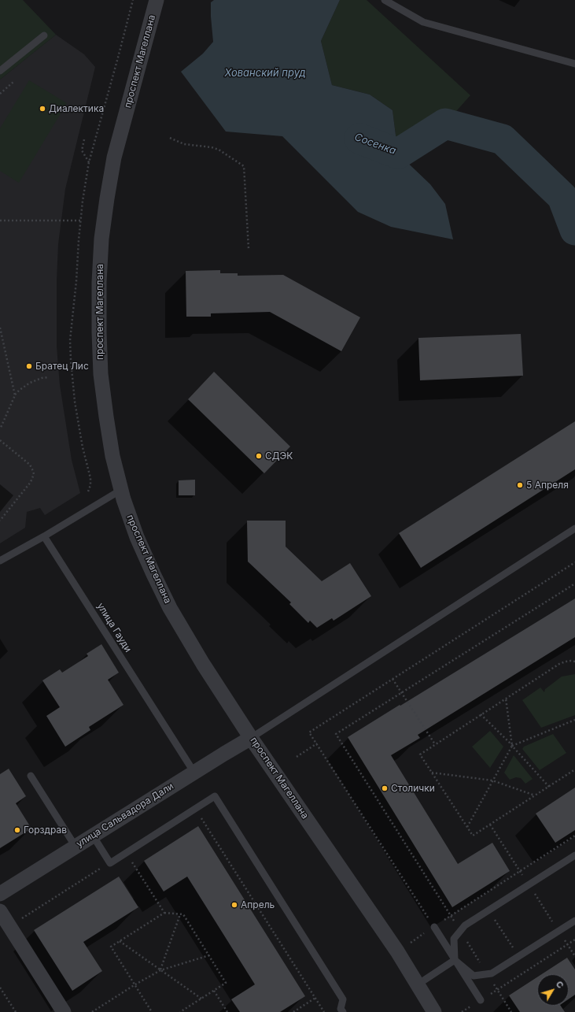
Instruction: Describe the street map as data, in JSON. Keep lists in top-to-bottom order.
{
  "streets": {
    "street": ["проспект Магеллана", "улица Сальвадора Дали"],
    "lane": ["улица Гауди"]
  },
  "crossings": [
    ["проспект Магеллана", "улица Сальвадора Дали"],
    ["улица Гауди", "улица Сальвадора Дали"]
  ],
  "water": ["Хованский пруд", "Сосенка"],
  "places": [
    "Диалектика",
    "Братец Лис",
    "СДЭК",
    "5 Апреля",
    "Столички",
    "Горздрав",
    "Апрель"
  ],
  "north": "top right"
}
